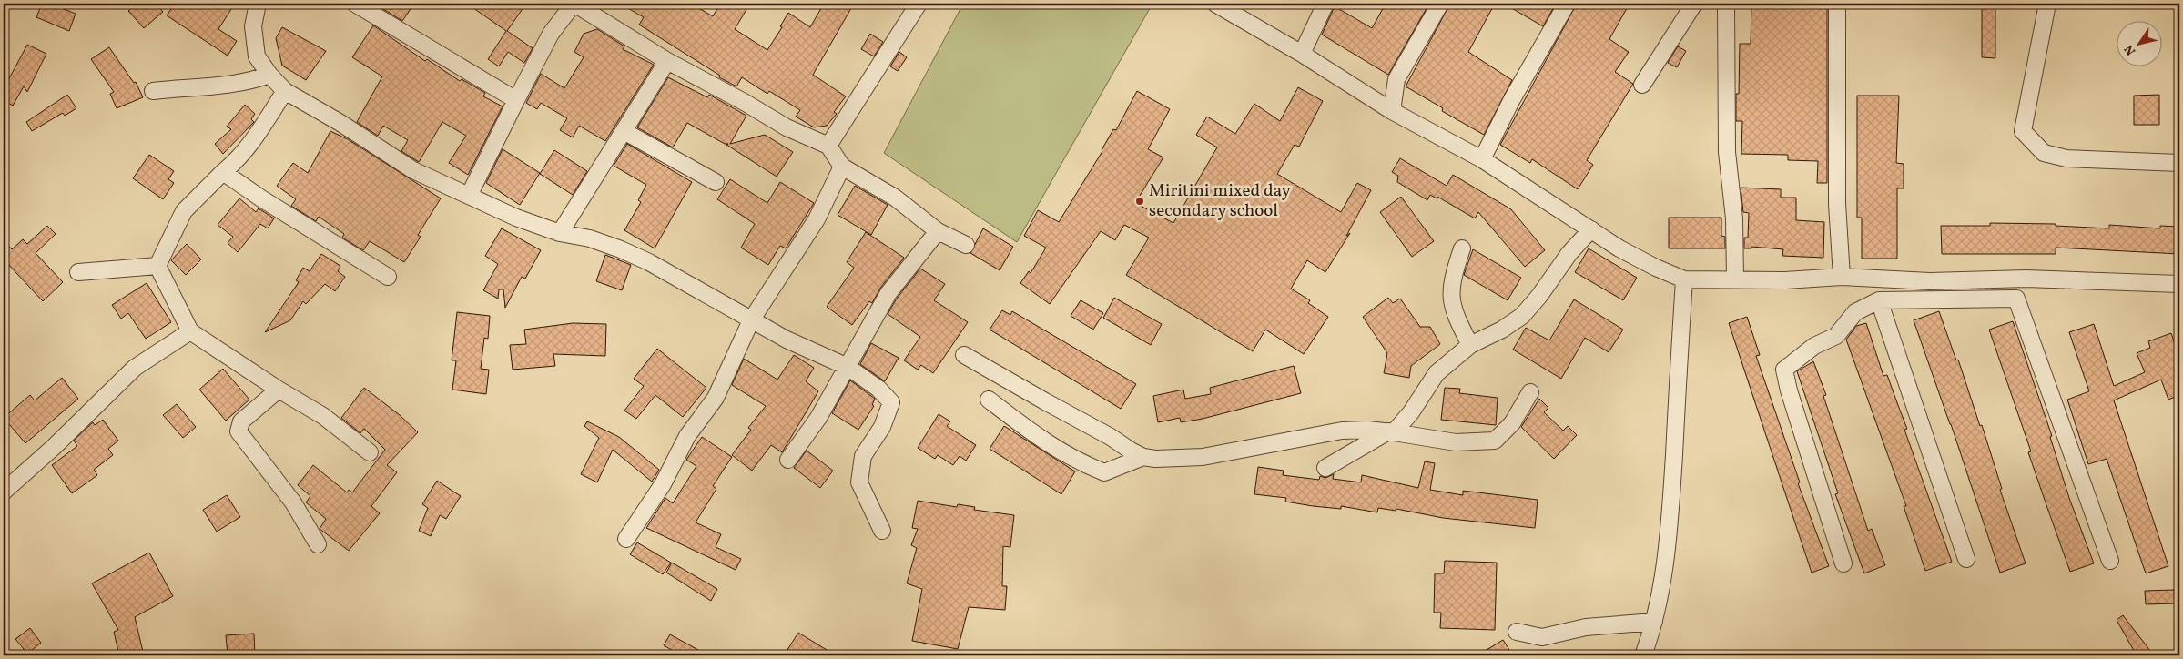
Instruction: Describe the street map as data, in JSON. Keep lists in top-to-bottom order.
{
  "places": ["Miritini mixed day secondary school"],
  "north": "bottom left"
}
